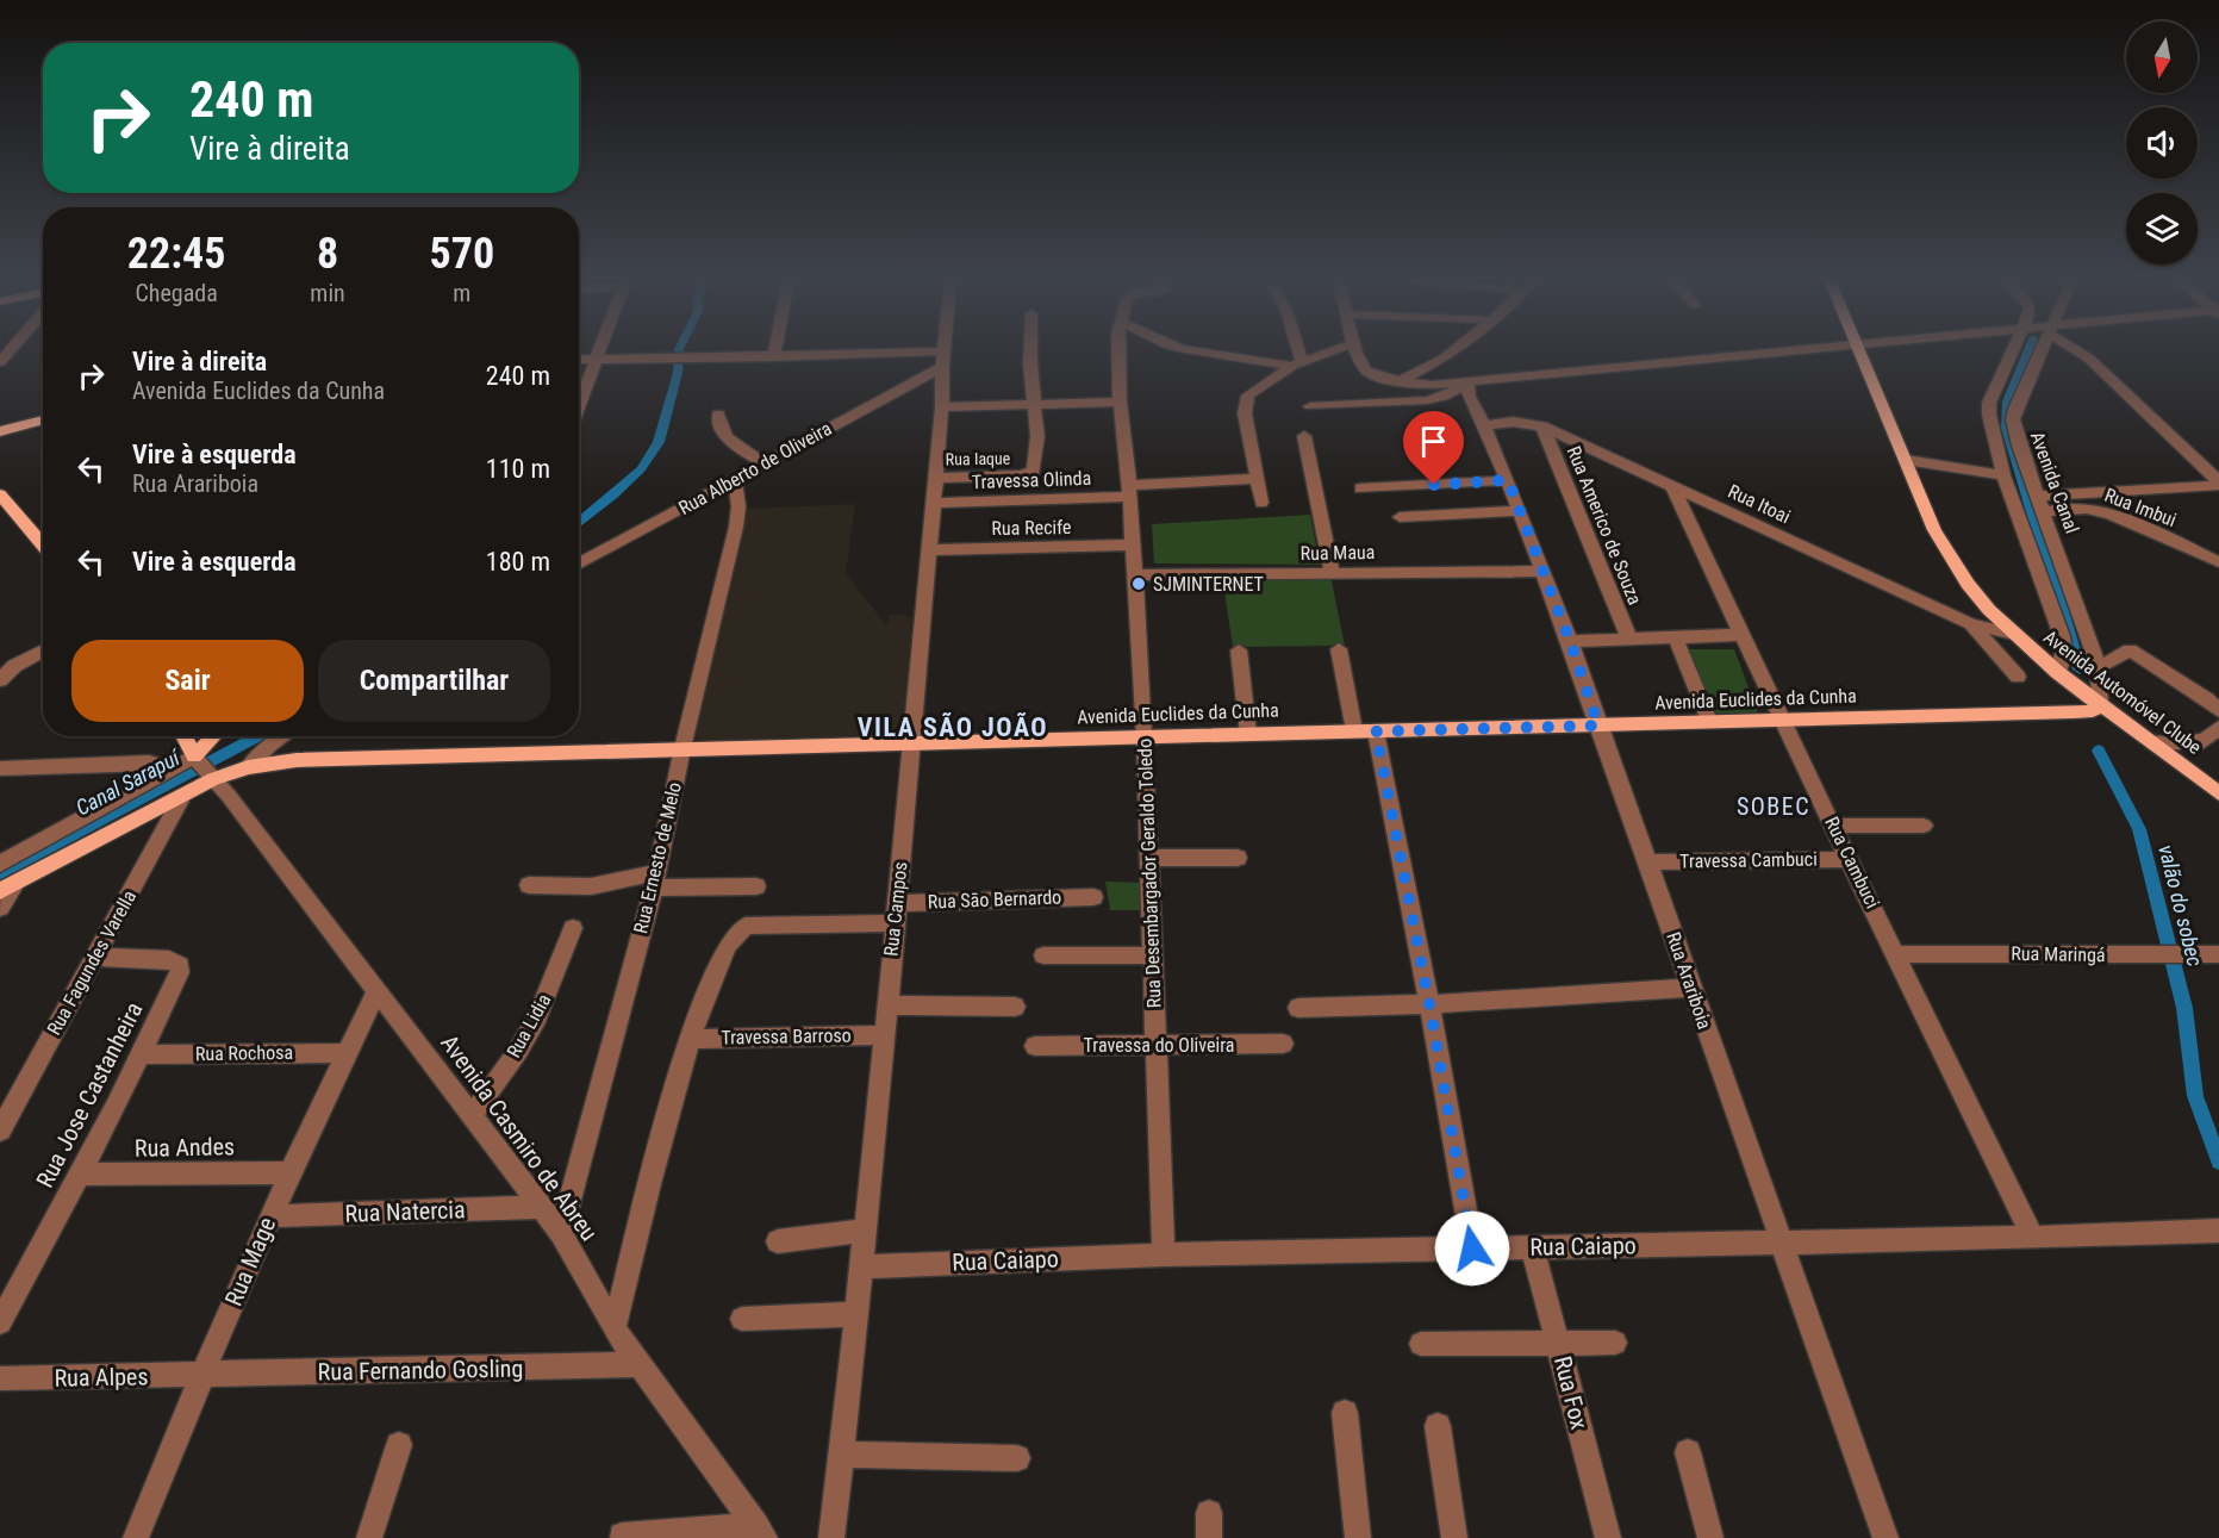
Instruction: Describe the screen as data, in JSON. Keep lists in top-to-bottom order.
{
  "streets": {
    "main road": ["Avenida Automóvel Clube", "Avenida Euclides da Cunha"],
    "street": [
      "Rua Iaque",
      "Rua Alberto de Oliveira",
      "Travessa Olinda",
      "Avenida Canal",
      "Rua Itoai",
      "Rua Imbui",
      "Rua Americo de Souza",
      "Rua Recife",
      "Rua Maua",
      "Rua Ernesto de Melo",
      "Travessa Cambuci",
      "Rua Cambuci",
      "Rua Desembargador Geraldo Toledo",
      "Rua Sāo Bernardo",
      "Rua Campos",
      "Rua Maringá",
      "Rua Fagundes Varella",
      "Rua Arariboia",
      "Rua Lidia",
      "Travessa Barroso",
      "Travessa do Oliveira",
      "Rua Rochosa",
      "Rua Jose Castanheira",
      "Avenida Casmiro de Abreu",
      "Rua Andes",
      "Rua Natercia",
      "Rua Caiapo",
      "Rua Mage",
      "Rua Fernando Gosling",
      "Rua Alpes",
      "Rua Fox"
    ]
  },
  "crossings": [
    ["Rua Iaque", "Rua Campos"],
    ["Rua Alberto de Oliveira", "Rua Ernesto de Melo"],
    ["Rua Alberto de Oliveira", "Rua Campos"],
    ["Travessa Olinda", "Rua Desembargador Geraldo Toledo"],
    ["Travessa Olinda", "Rua Campos"],
    ["Avenida Canal", "Rua Imbui"],
    ["Avenida Canal", "Avenida Automóvel Clube"],
    ["Avenida Canal", "Avenida Euclides da Cunha"],
    ["Rua Itoai", "Rua Americo de Souza"],
    ["Rua Itoai", "Avenida Automóvel Clube"],
    ["Rua Itoai", "Rua Cambuci"],
    ["Rua Itoai", "Rua Arariboia"],
    ["Rua Recife", "Rua Desembargador Geraldo Toledo"],
    ["Rua Recife", "Rua Campos"],
    ["Rua Maua", "Rua Desembargador Geraldo Toledo"],
    ["Rua Maua", "Rua Arariboia"],
    ["Avenida Automóvel Clube", "Avenida Euclides da Cunha"],
    ["Avenida Euclides da Cunha", "Rua Ernesto de Melo"],
    ["Avenida Euclides da Cunha", "Rua Cambuci"],
    ["Avenida Euclides da Cunha", "Rua Desembargador Geraldo Toledo"],
    ["Avenida Euclides da Cunha", "Rua Campos"],
    ["Avenida Euclides da Cunha", "Rua Arariboia"],
    ["Avenida Euclides da Cunha", "Avenida Casmiro de Abreu"],
    ["Rua Ernesto de Melo", "Avenida Casmiro de Abreu"],
    ["Travessa Cambuci", "Rua Cambuci"],
    ["Travessa Cambuci", "Rua Arariboia"],
    ["Rua Cambuci", "Rua Maringá"],
    ["Rua Cambuci", "Rua Caiapo"],
    ["Rua Desembargador Geraldo Toledo", "Travessa do Oliveira"],
    ["Rua Desembargador Geraldo Toledo", "Rua Caiapo"],
    ["Rua Sāo Bernardo", "Rua Campos"],
    ["Rua Campos", "Travessa Barroso"],
    ["Rua Campos", "Rua Caiapo"],
    ["Rua Fagundes Varella", "Rua Jose Castanheira"],
    ["Rua Arariboia", "Rua Caiapo"],
    ["Rua Lidia", "Avenida Casmiro de Abreu"],
    ["Rua Rochosa", "Rua Jose Castanheira"],
    ["Rua Rochosa", "Rua Mage"],
    ["Rua Jose Castanheira", "Rua Andes"],
    ["Avenida Casmiro de Abreu", "Rua Natercia"],
    ["Avenida Casmiro de Abreu", "Rua Mage"],
    ["Avenida Casmiro de Abreu", "Rua Fernando Gosling"],
    ["Rua Andes", "Rua Mage"],
    ["Rua Natercia", "Rua Mage"],
    ["Rua Caiapo", "Rua Fox"],
    ["Rua Mage", "Rua Fernando Gosling"],
    ["Rua Mage", "Rua Alpes"],
    ["Rua Fernando Gosling", "Rua Alpes"]
  ],
  "districts": ["VILA SÃO JOÃO", "SOBEC"],
  "water": ["Canal Sarapuí", "valão do sobec"],
  "places": ["SJMINTERNET"],
  "north": "bottom",
  "page": {
    "turn": ["240 m", "Vire à direita"],
    "eta": [
      "22:45",
      "Chegada",
      "8",
      "min",
      "570",
      "m"
    ],
    "list": [
      {
        "name": "Vire à direita",
        "note": "Avenida Euclides da Cunha",
        "value": "240 m"
      },
      {
        "name": "Vire à esquerda",
        "note": "Rua Arariboia",
        "value": "110 m"
      },
      {
        "name": "Vire à esquerda",
        "value": "180 m"
      }
    ],
    "buttons": ["Sair", "Compartilhar"]
  }
}
